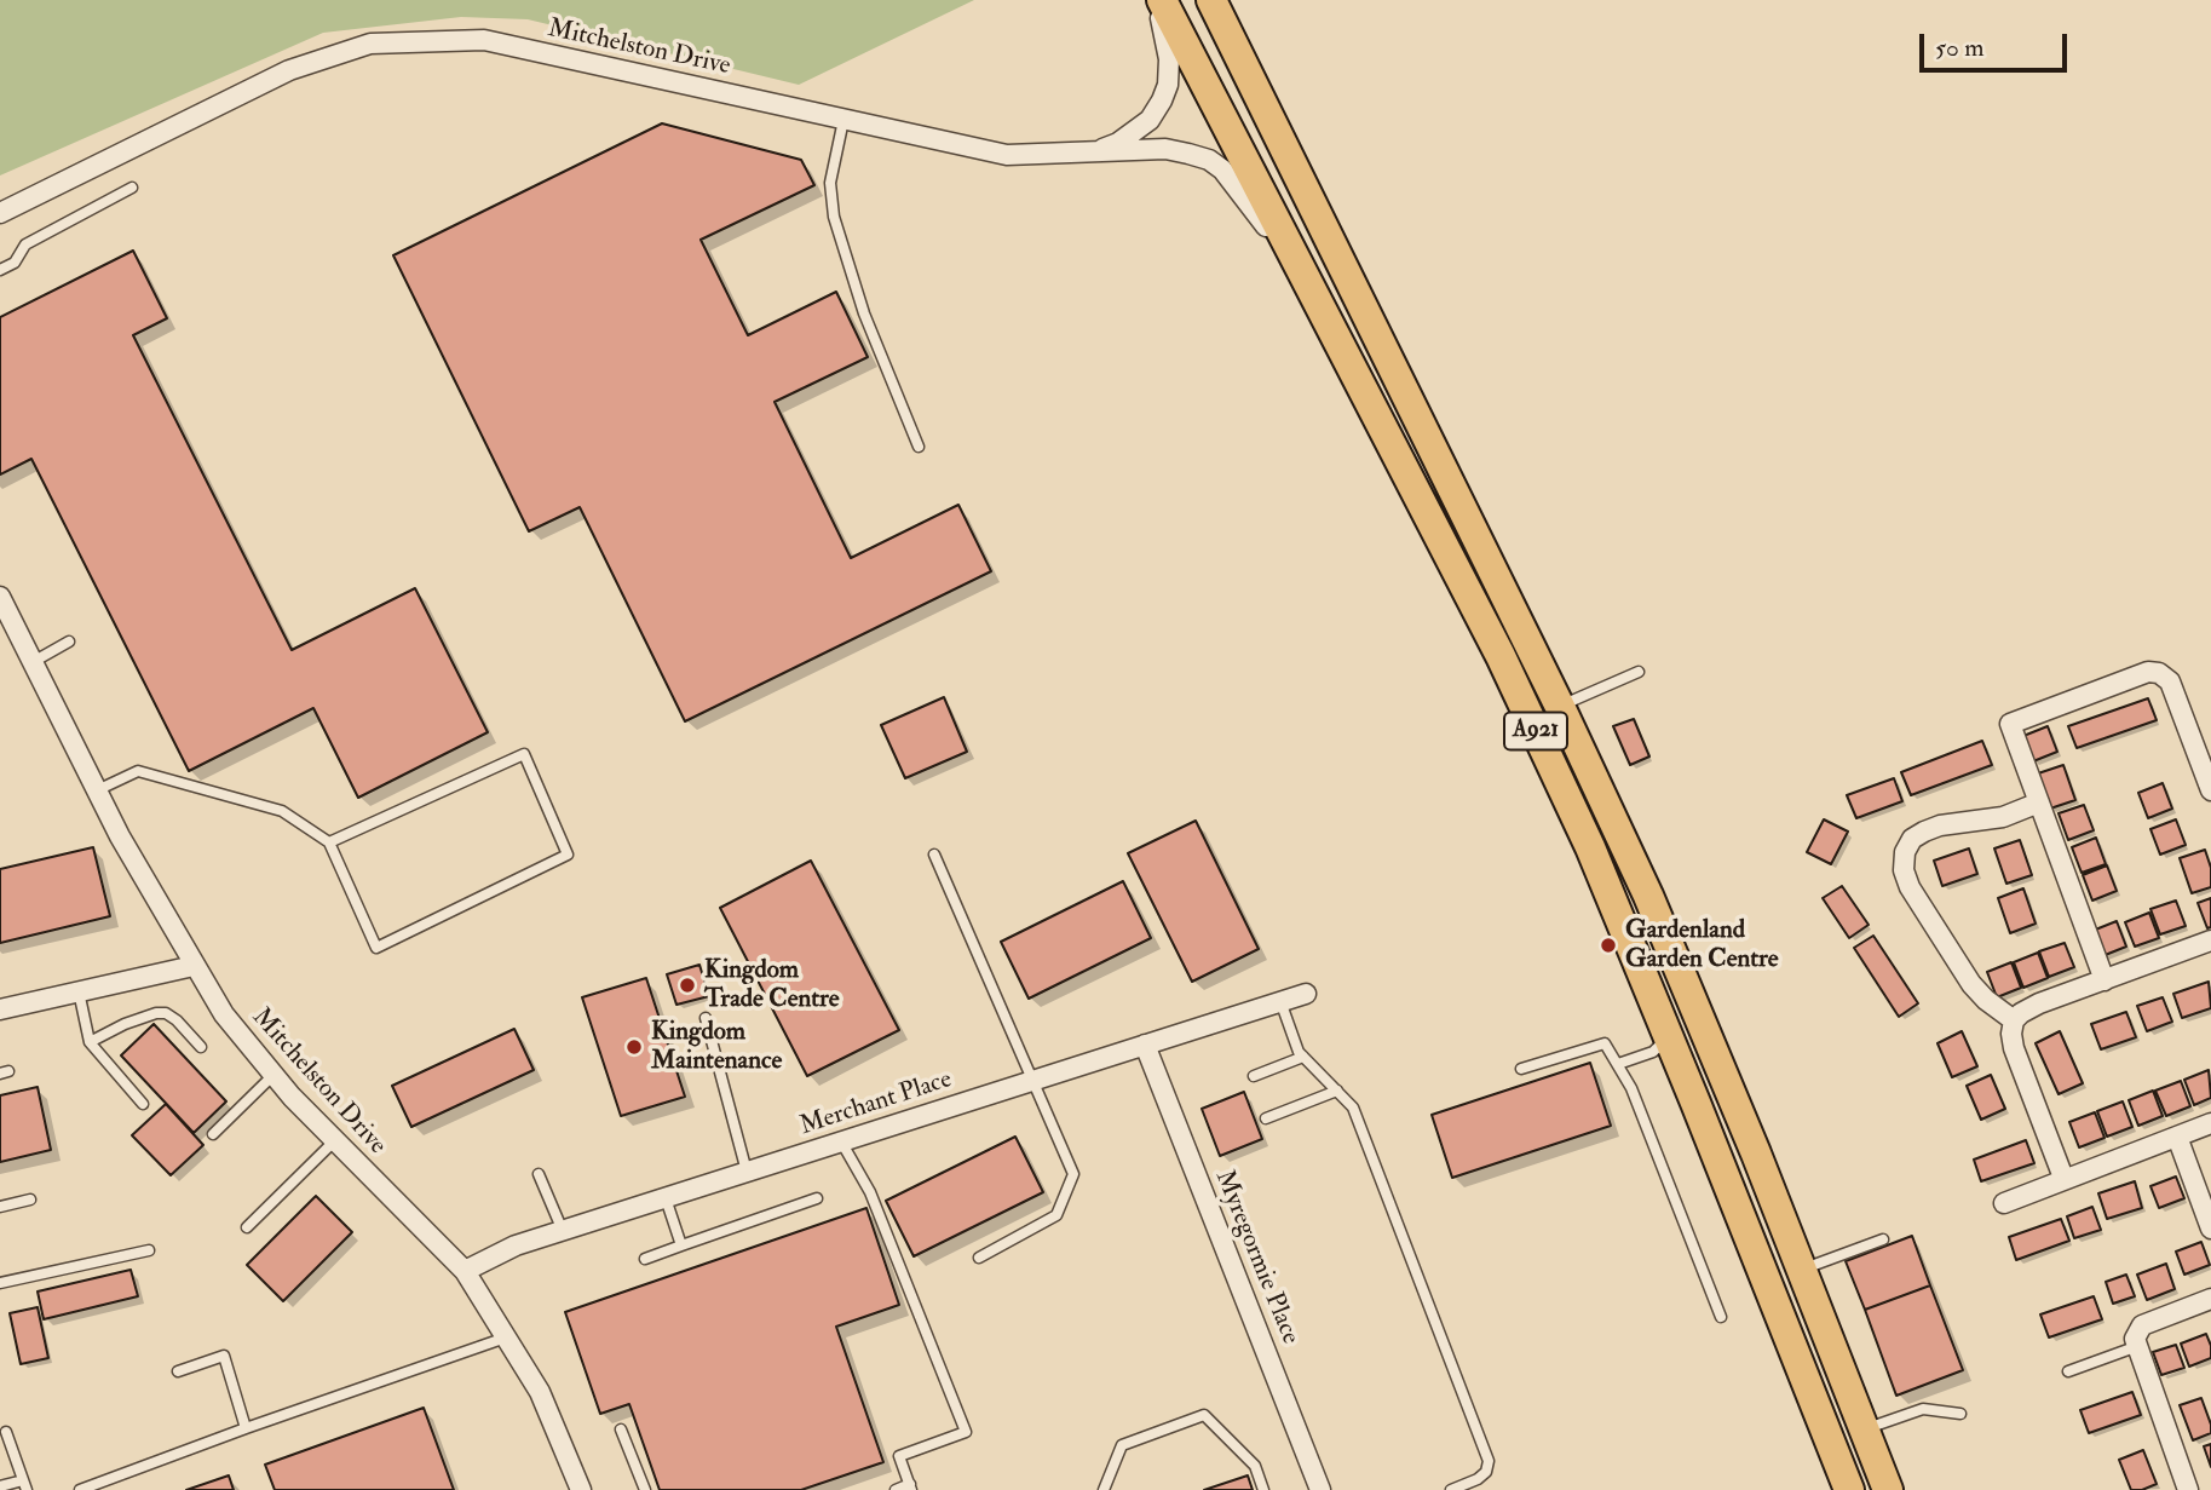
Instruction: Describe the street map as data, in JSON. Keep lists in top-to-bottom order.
{
  "streets": {
    "main road": ["A921"],
    "street": ["Mitchelston Drive", "Merchant Place", "Myregormie Place"]
  },
  "crossings": [
    ["Mitchelston Drive", "A921"],
    ["Mitchelston Drive", "Merchant Place"],
    ["Merchant Place", "Myregormie Place"]
  ],
  "places": ["Gardenland Garden Centre", "Kingdom Trade Centre", "Kingdom Maintenance"],
  "scale_bar": "50 m"
}
